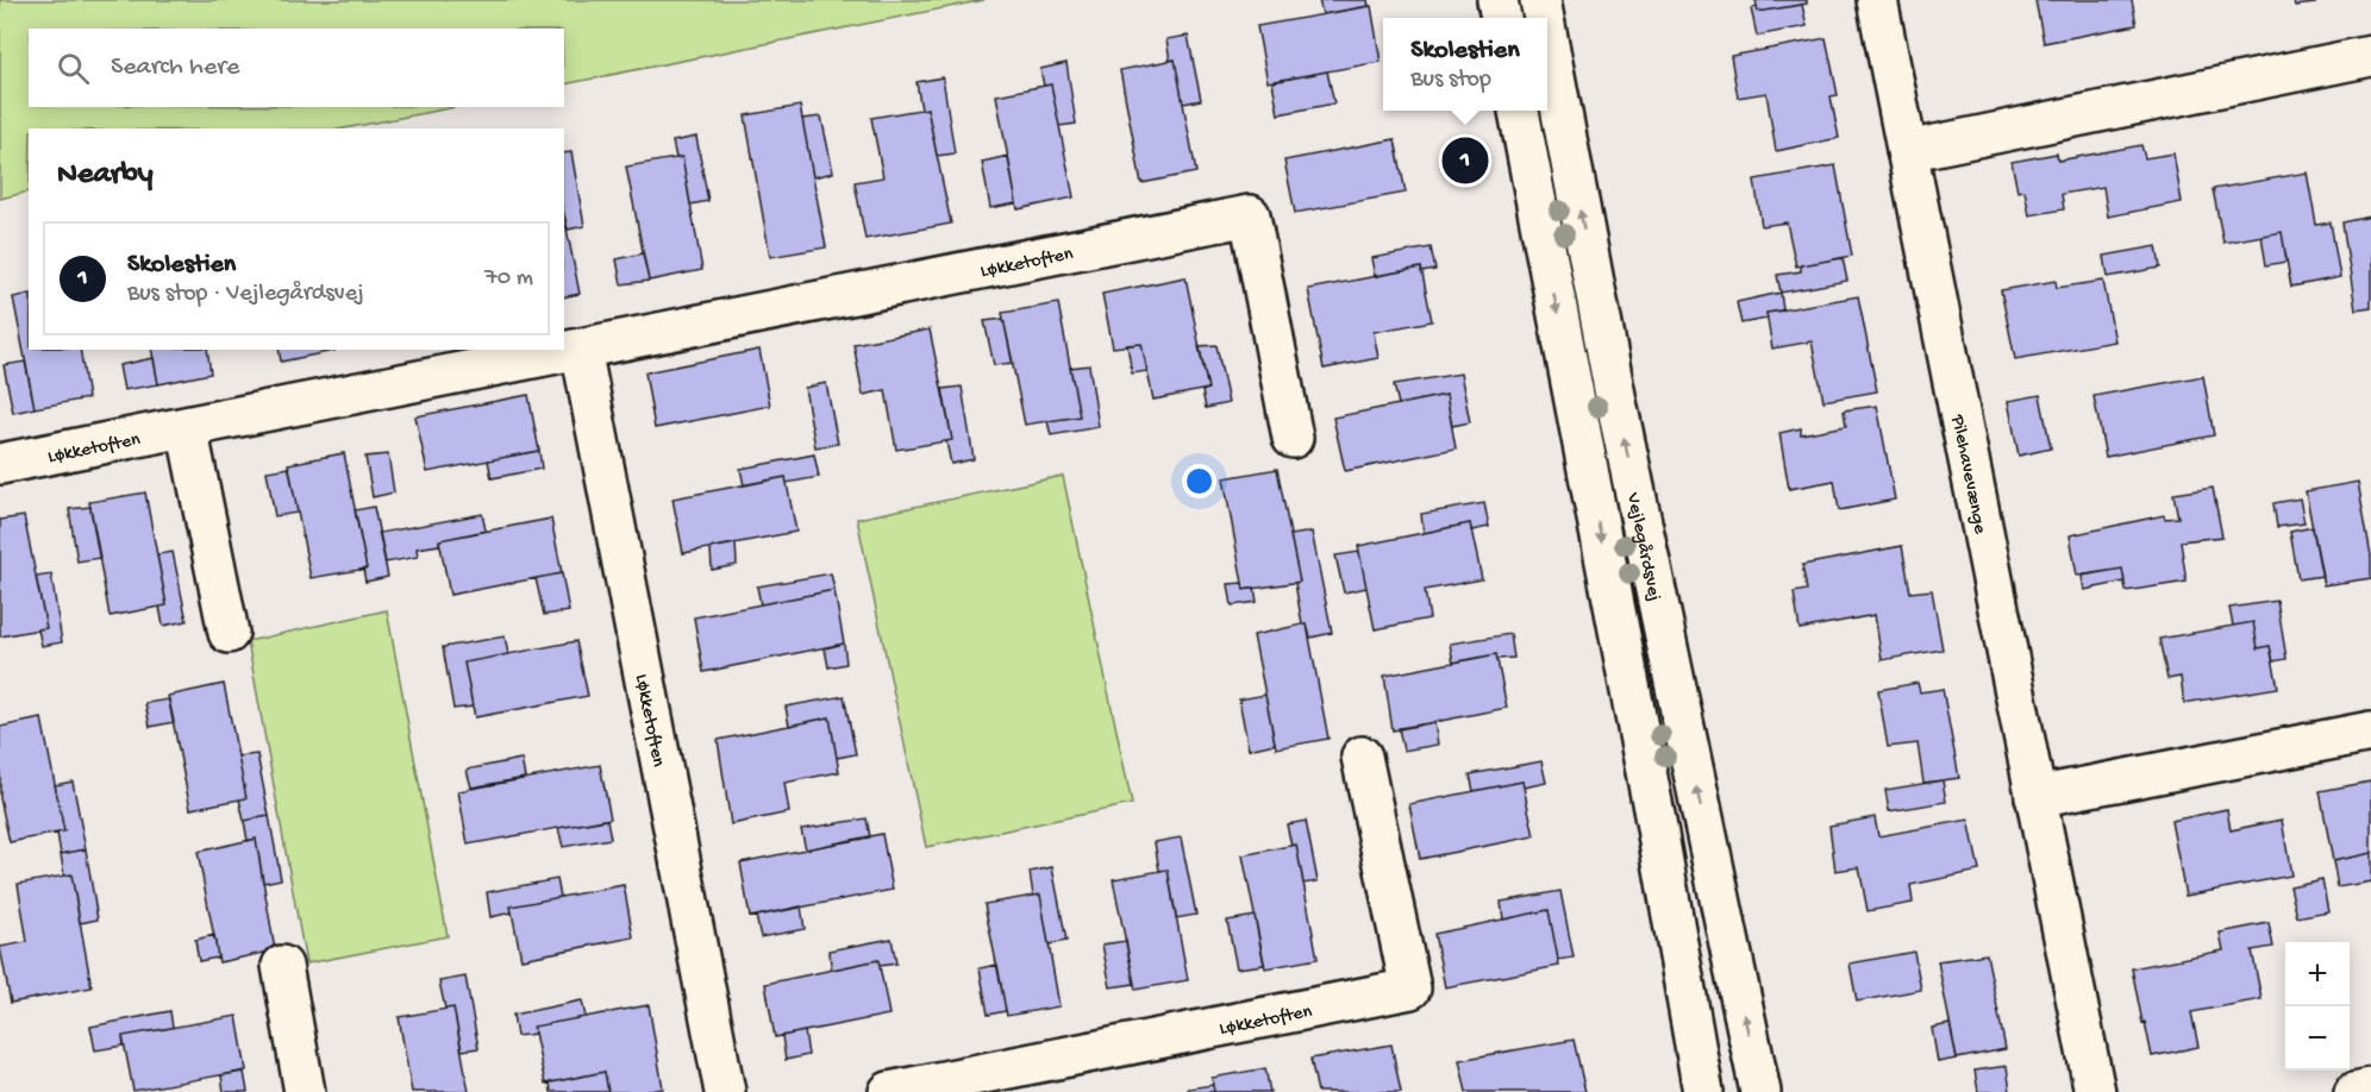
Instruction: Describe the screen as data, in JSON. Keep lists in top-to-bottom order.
{
  "streets": {
    "street": ["Løkketoften", "Pilehavevænge", "Vejlegårdsvej"]
  },
  "page": {
    "popup": ["Skolestien", "Bus stop"],
    "search": "Search here",
    "heading": "Nearby",
    "pins": "1",
    "list": [
      {
        "mark": "1",
        "name": "Skolestien",
        "note": "Bus stop · Vejlegårdsvej",
        "value": "70 m"
      }
    ],
    "map_buttons": ["+", "−"]
  }
}
